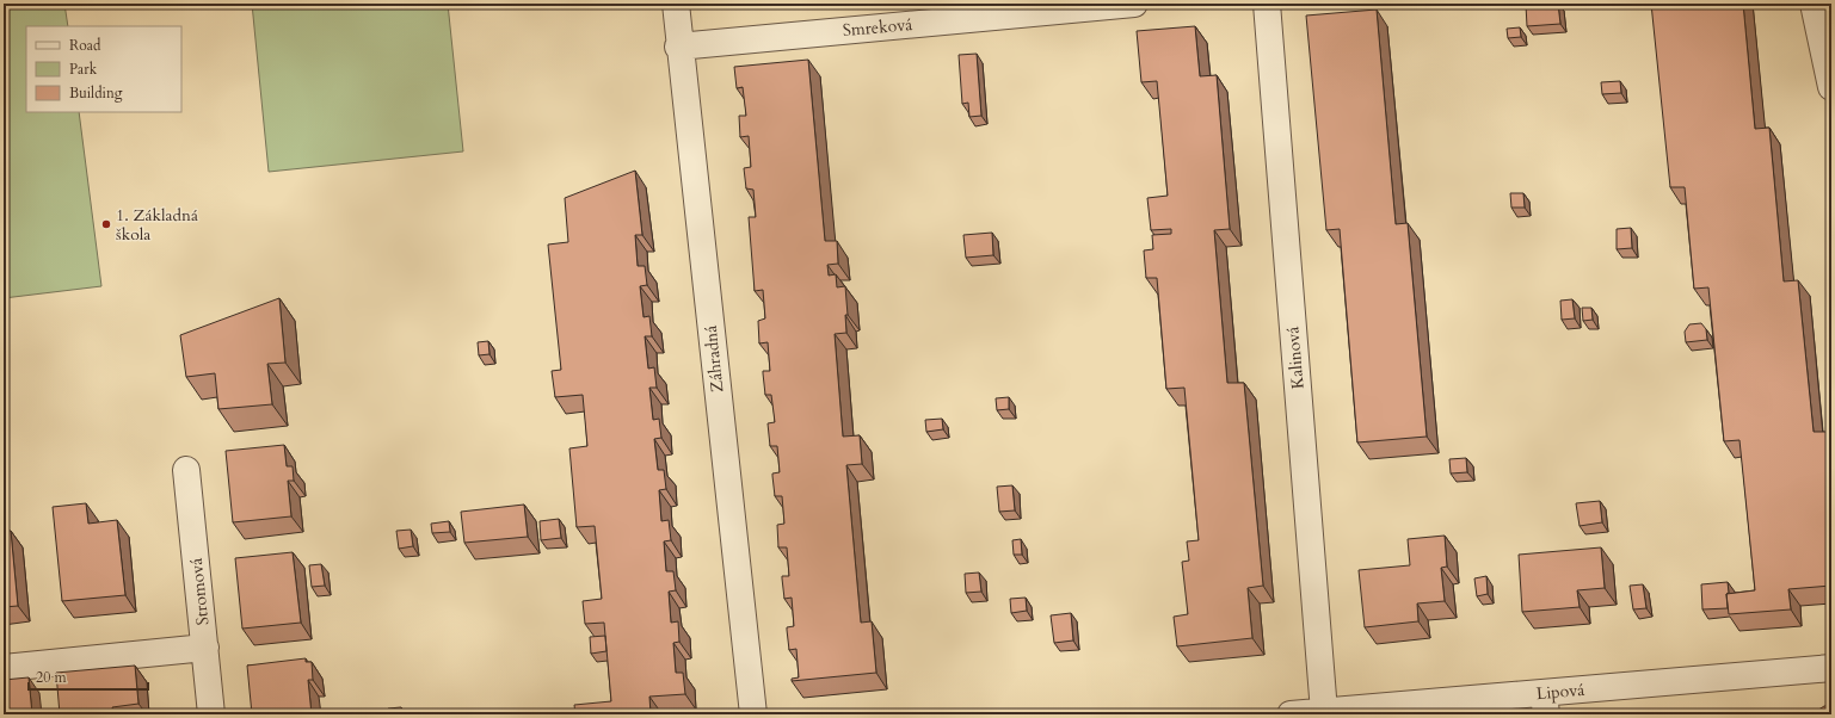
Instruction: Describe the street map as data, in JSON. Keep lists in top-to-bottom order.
{
  "streets": {
    "street": [
      "Smreková",
      "Kalinová",
      "Záhradná",
      "Stromová",
      "Lipová"
    ]
  },
  "crossings": [
    ["Smreková", "Záhradná"],
    ["Kalinová", "Lipová"]
  ],
  "places": ["1. Základná škola"],
  "legend": ["Road", "Park", "Building"],
  "scale_bar": "20 m"
}
